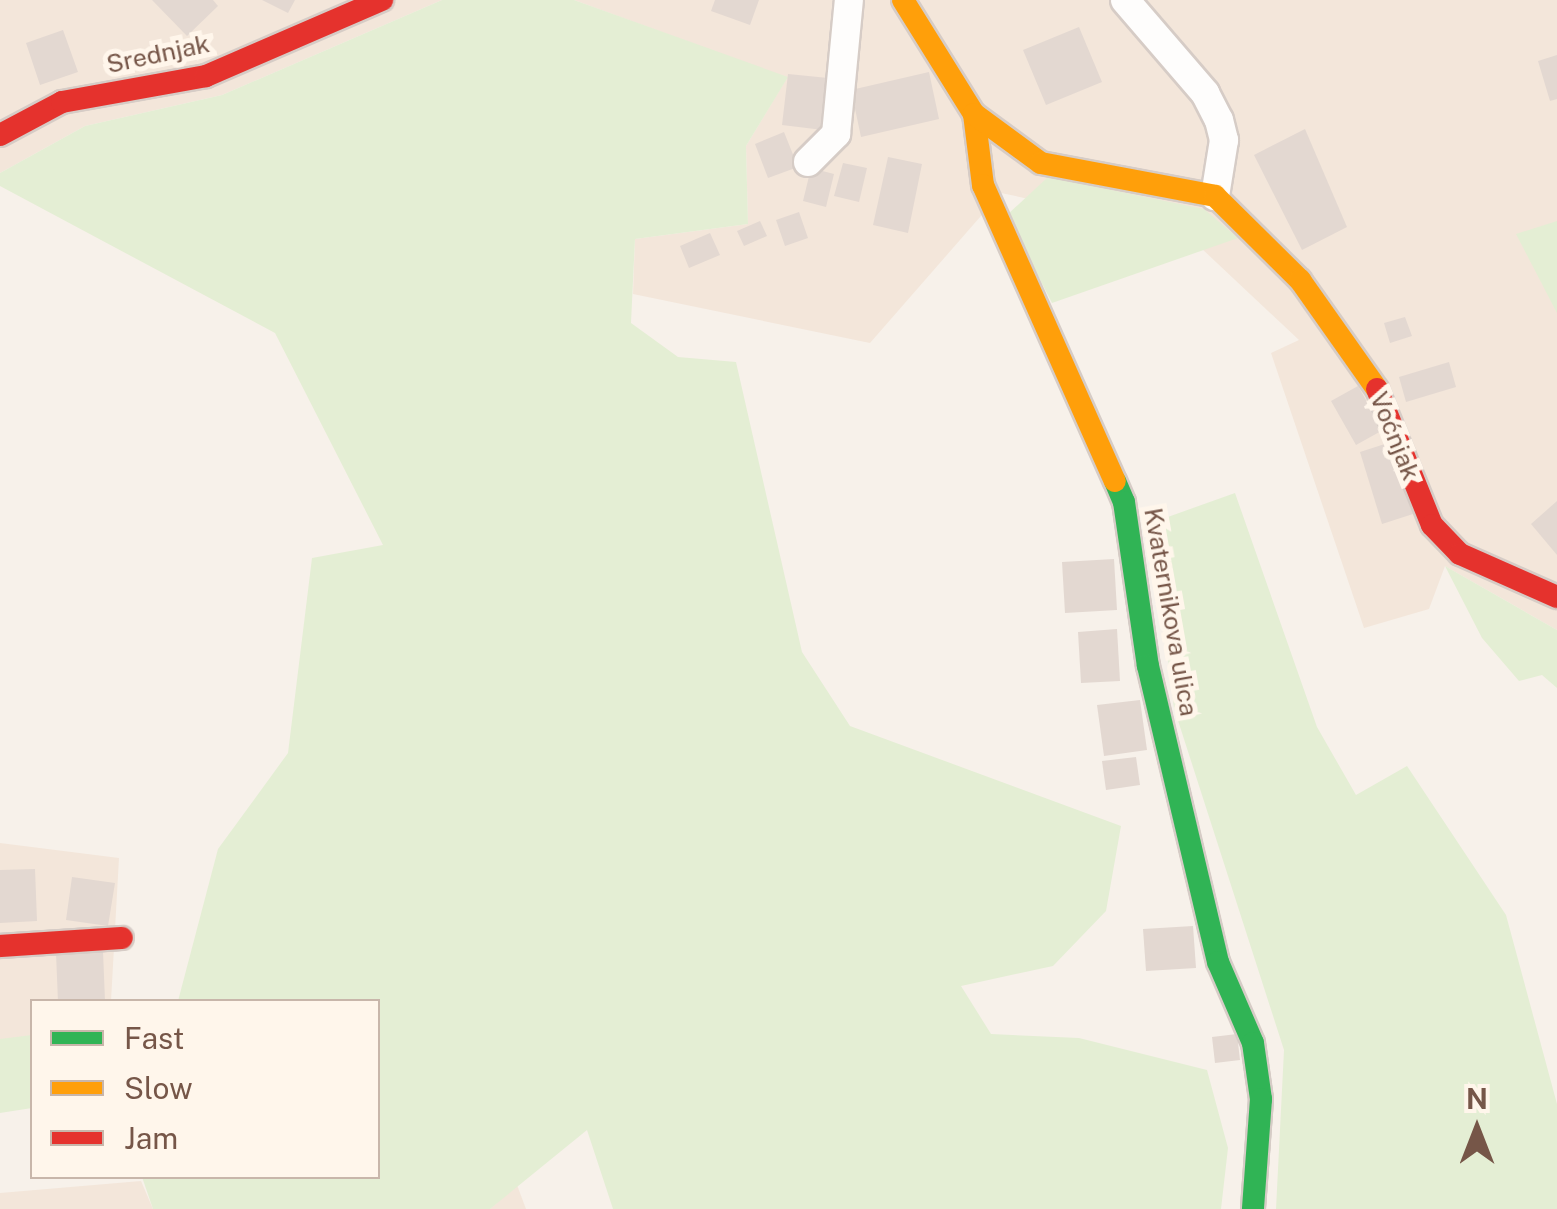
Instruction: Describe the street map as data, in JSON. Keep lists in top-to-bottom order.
{
  "streets": {
    "street": ["Srednjak", "Voćnjak", "Kvaternikova ulica"]
  },
  "legend": ["Fast", "Slow", "Jam"],
  "north": "top"
}
